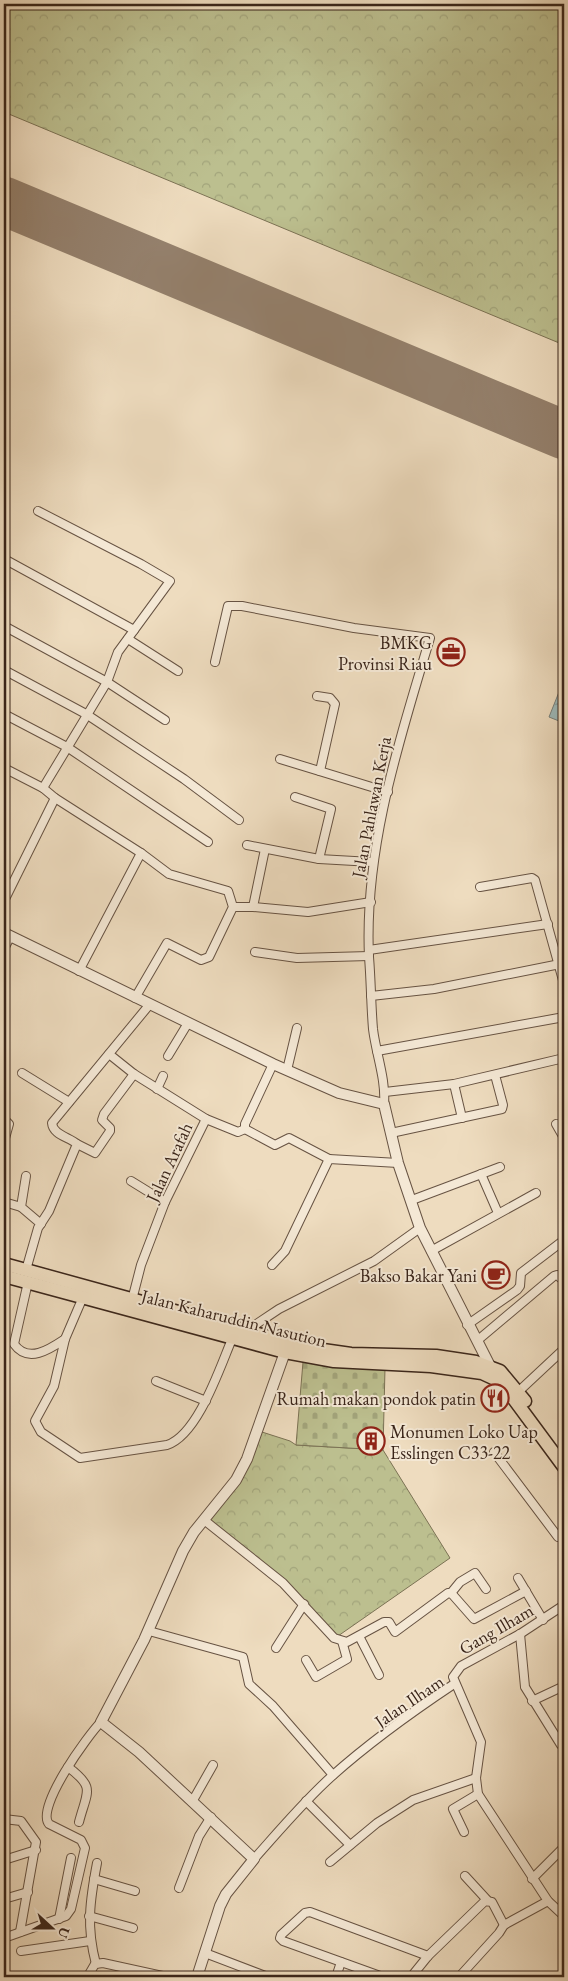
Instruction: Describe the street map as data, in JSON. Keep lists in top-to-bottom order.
{
  "streets": {
    "highway": ["Jalan Kaharuddin Nasution"],
    "street": [
      "Jalan Pahlawan Kerja",
      "Jalan Arafah",
      "Gang Ilham",
      "Jalan Ilham"
    ]
  },
  "crossings": [
    ["Jalan Pahlawan Kerja", "Jalan Kaharuddin Nasution"],
    ["Jalan Arafah", "Jalan Kaharuddin Nasution"],
    ["Gang Ilham", "Jalan Ilham"]
  ],
  "places": {
    "office": ["BMKG Provinsi Riau"],
    "cafe": ["Bakso Bakar Yani"],
    "restaurant": ["Rumah makan pondok patin"],
    "building": ["Monumen Loko Uap Esslingen C33-22"]
  },
  "north": "right"
}
